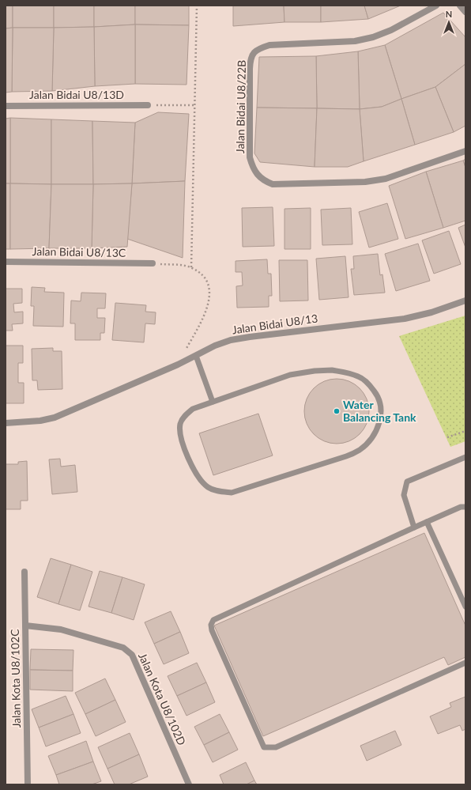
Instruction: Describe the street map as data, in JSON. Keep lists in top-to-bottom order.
{
  "streets": {
    "street": [
      "Jalan Bidai U8/13D",
      "Jalan Bidai U8/22B",
      "Jalan Bidai U8/13C",
      "Jalan Bidai U8/13",
      "Jalan Kota U8/102C",
      "Jalan Kota U8/102D"
    ]
  },
  "crossings": [
    ["Jalan Kota U8/102C", "Jalan Kota U8/102D"]
  ],
  "places": ["Water Balancing Tank"],
  "north": "top"
}
